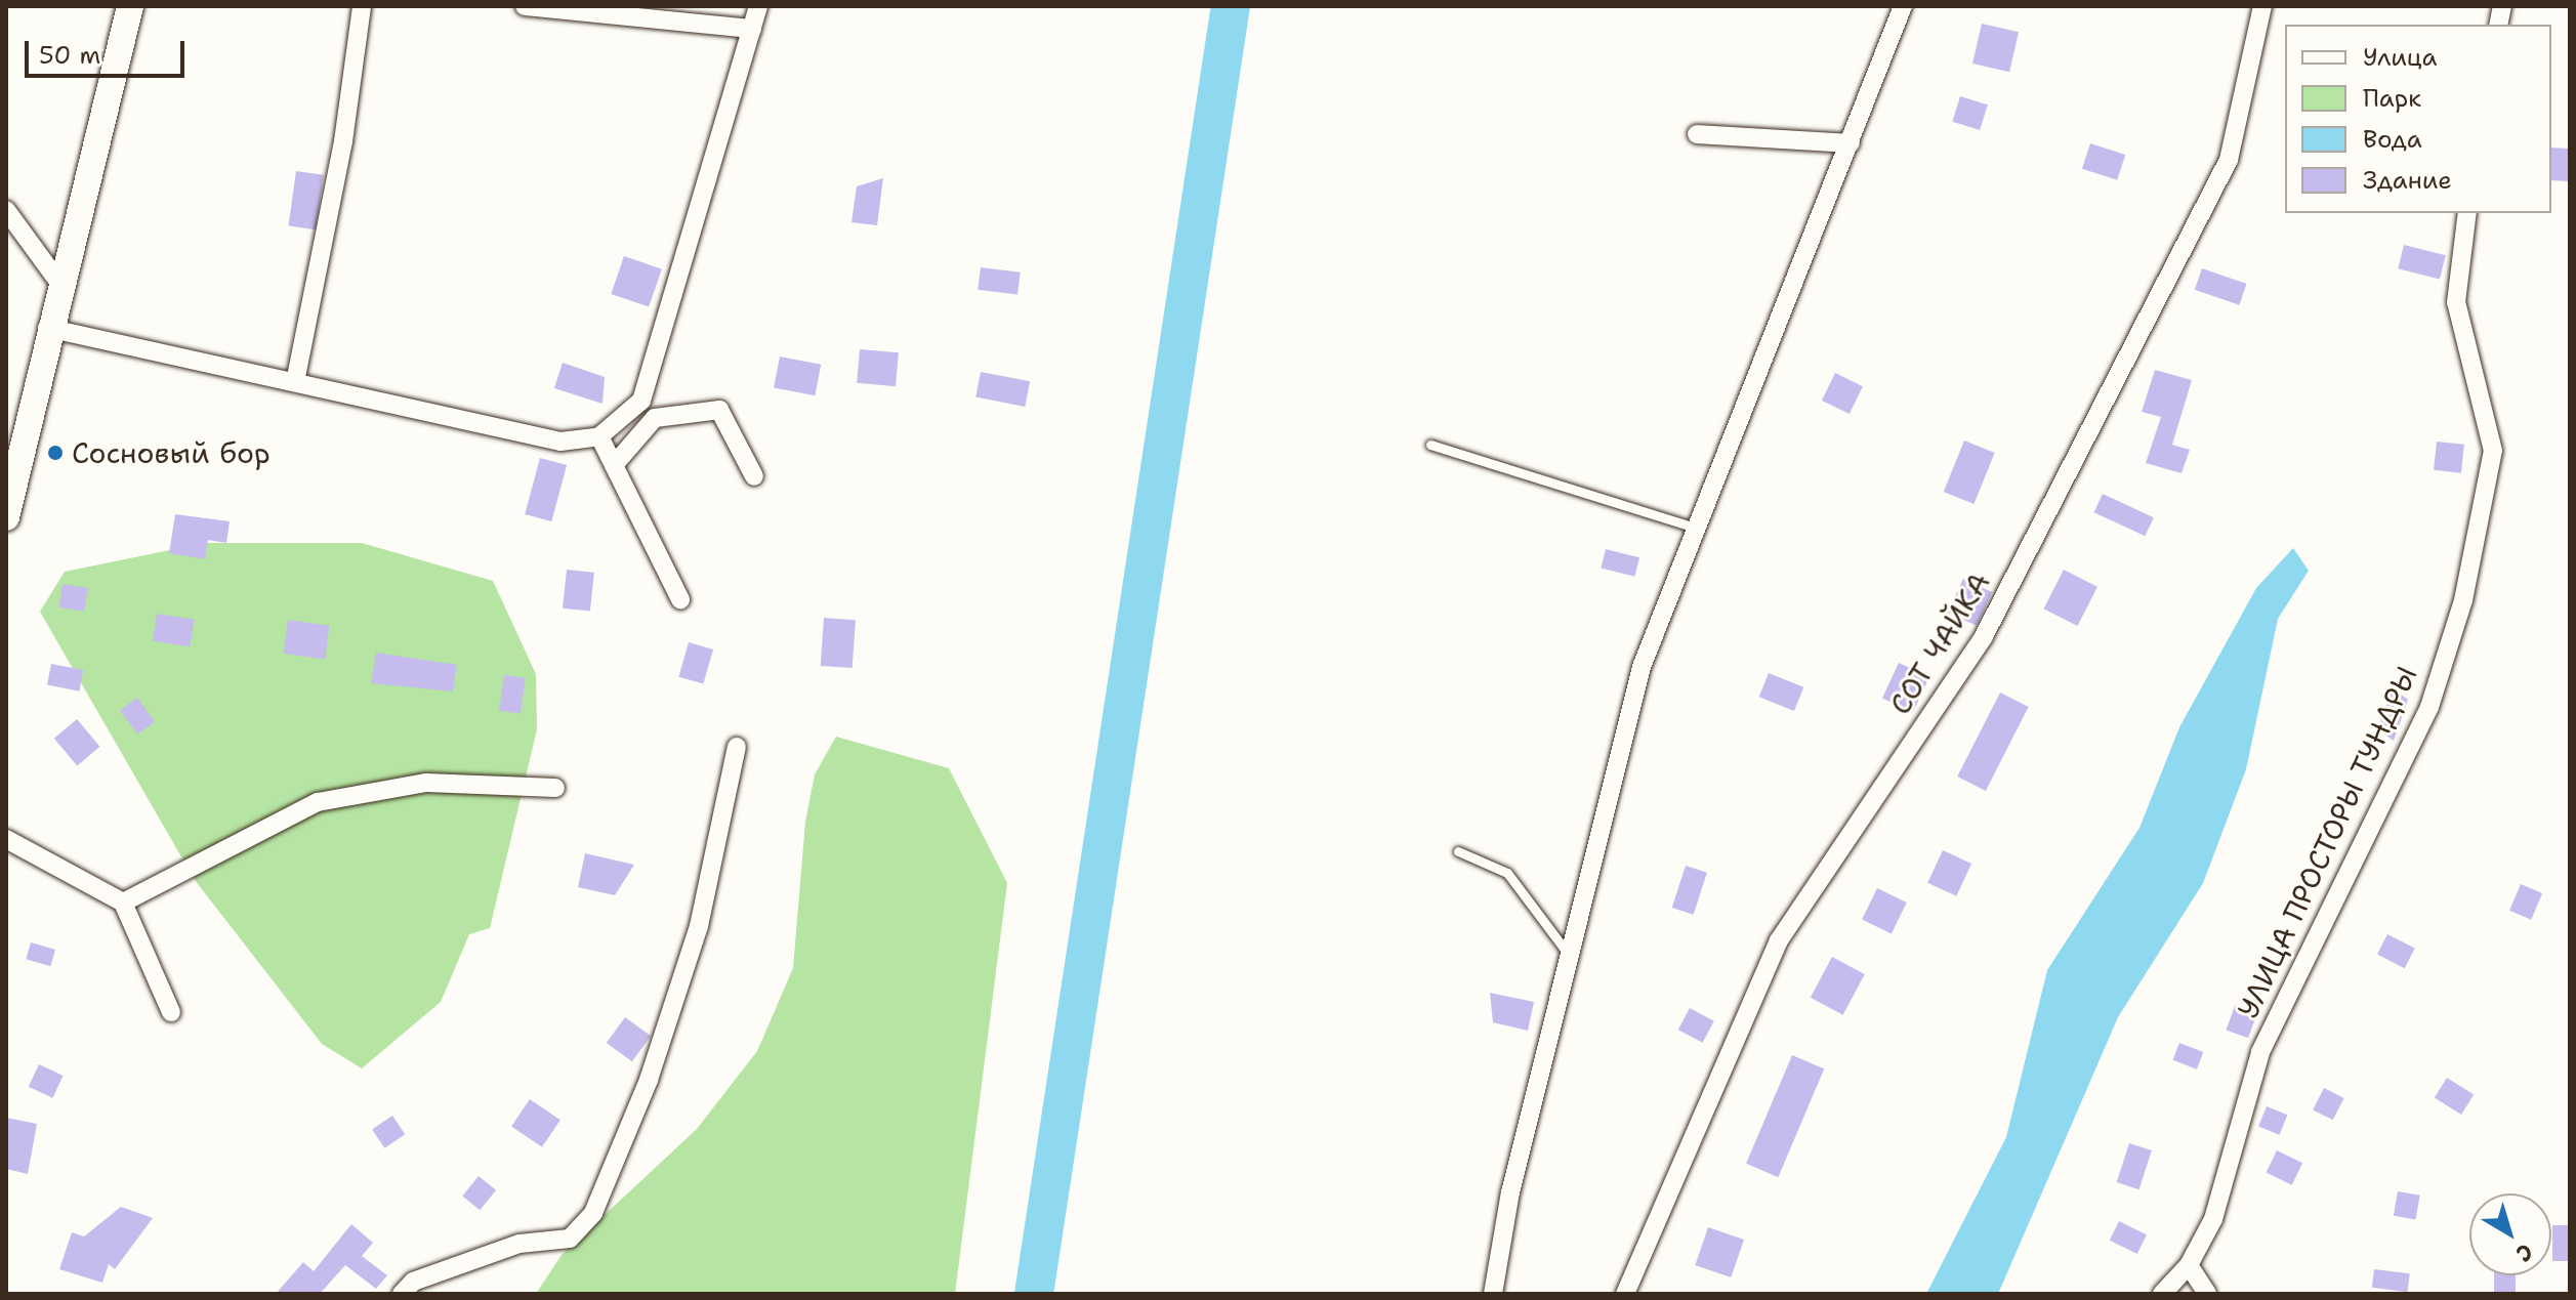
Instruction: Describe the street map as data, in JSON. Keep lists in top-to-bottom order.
{
  "streets": {
    "street": ["СОТ ЧАЙКА", "УЛИЦА ПРОСТОРЫ ТУНДРЫ"]
  },
  "places": ["Сосновый бор"],
  "legend": [
    "Улица",
    "Парк",
    "Вода",
    "Здание"
  ],
  "scale_bar": "50 m",
  "north": "bottom right"
}
